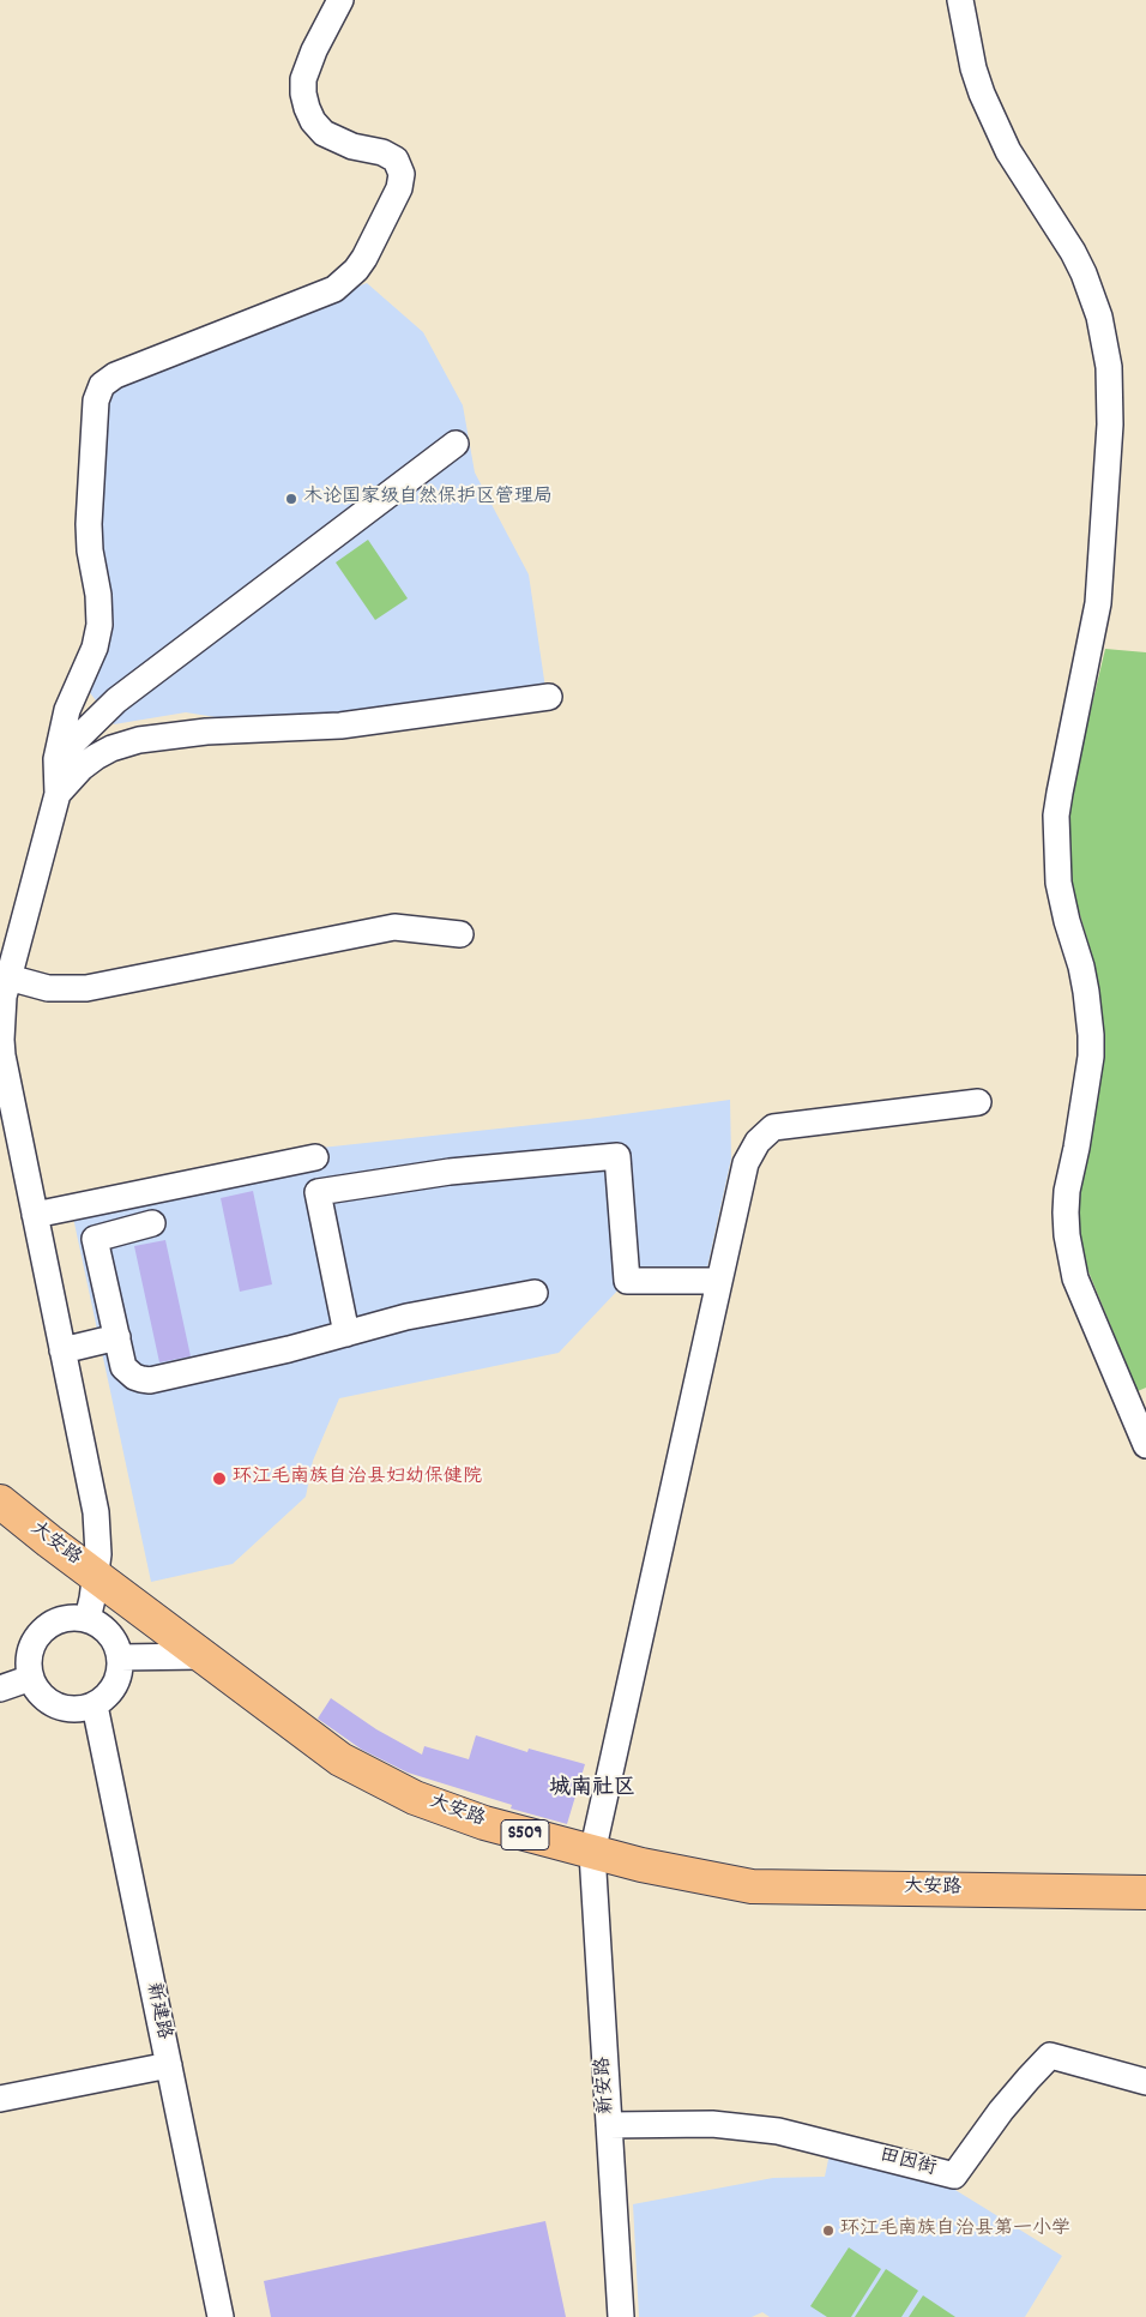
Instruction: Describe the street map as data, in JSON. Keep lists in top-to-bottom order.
{
  "streets": {
    "main road": ["大安路", "S509"],
    "street": ["新建路", "新安路", "田因街"]
  },
  "crossings": [
    ["大安路", "新安路"],
    ["新安路", "田因街"]
  ],
  "districts": ["城南社区"],
  "places": ["木论国家级自然保护区管理局", "环江毛南族自治县妇幼保健院", "环江毛南族自治县第一小学"]
}
